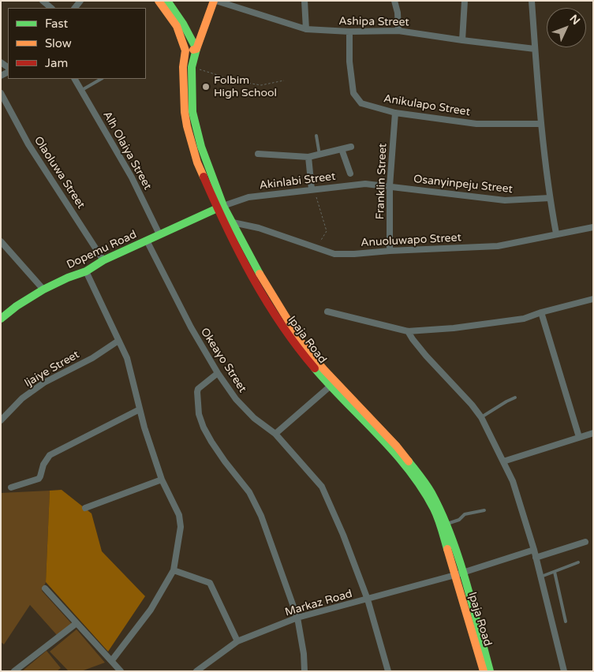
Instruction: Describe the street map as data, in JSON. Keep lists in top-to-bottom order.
{
  "streets": {
    "main road": ["Dopemu Road", "Ipaja Road"],
    "street": [
      "Ashipa Street",
      "Anikulapo Street",
      "Alh Olaiya Street",
      "Olaoluwa Street",
      "Akinlabi Street",
      "Franklin Street",
      "Osanyinpeju Street",
      "Anuoluwapo Street",
      "Okeayo Street",
      "Ijaiye Street",
      "Markaz Road"
    ]
  },
  "crossings": [
    ["Ashipa Street", "Anikulapo Street"],
    ["Ashipa Street", "Ipaja Road"],
    ["Anikulapo Street", "Franklin Street"],
    ["Alh Olaiya Street", "Dopemu Road"],
    ["Olaoluwa Street", "Dopemu Road"],
    ["Akinlabi Street", "Osanyinpeju Street"],
    ["Akinlabi Street", "Dopemu Road"],
    ["Akinlabi Street", "Ipaja Road"],
    ["Franklin Street", "Osanyinpeju Street"],
    ["Franklin Street", "Anuoluwapo Street"],
    ["Anuoluwapo Street", "Ipaja Road"],
    ["Dopemu Road", "Ipaja Road"],
    ["Dopemu Road", "Okeayo Street"],
    ["Ipaja Road", "Markaz Road"],
    ["Okeayo Street", "Markaz Road"]
  ],
  "places": ["Folbim High School"],
  "legend": ["Fast", "Slow", "Jam"],
  "north": "top right"
}
